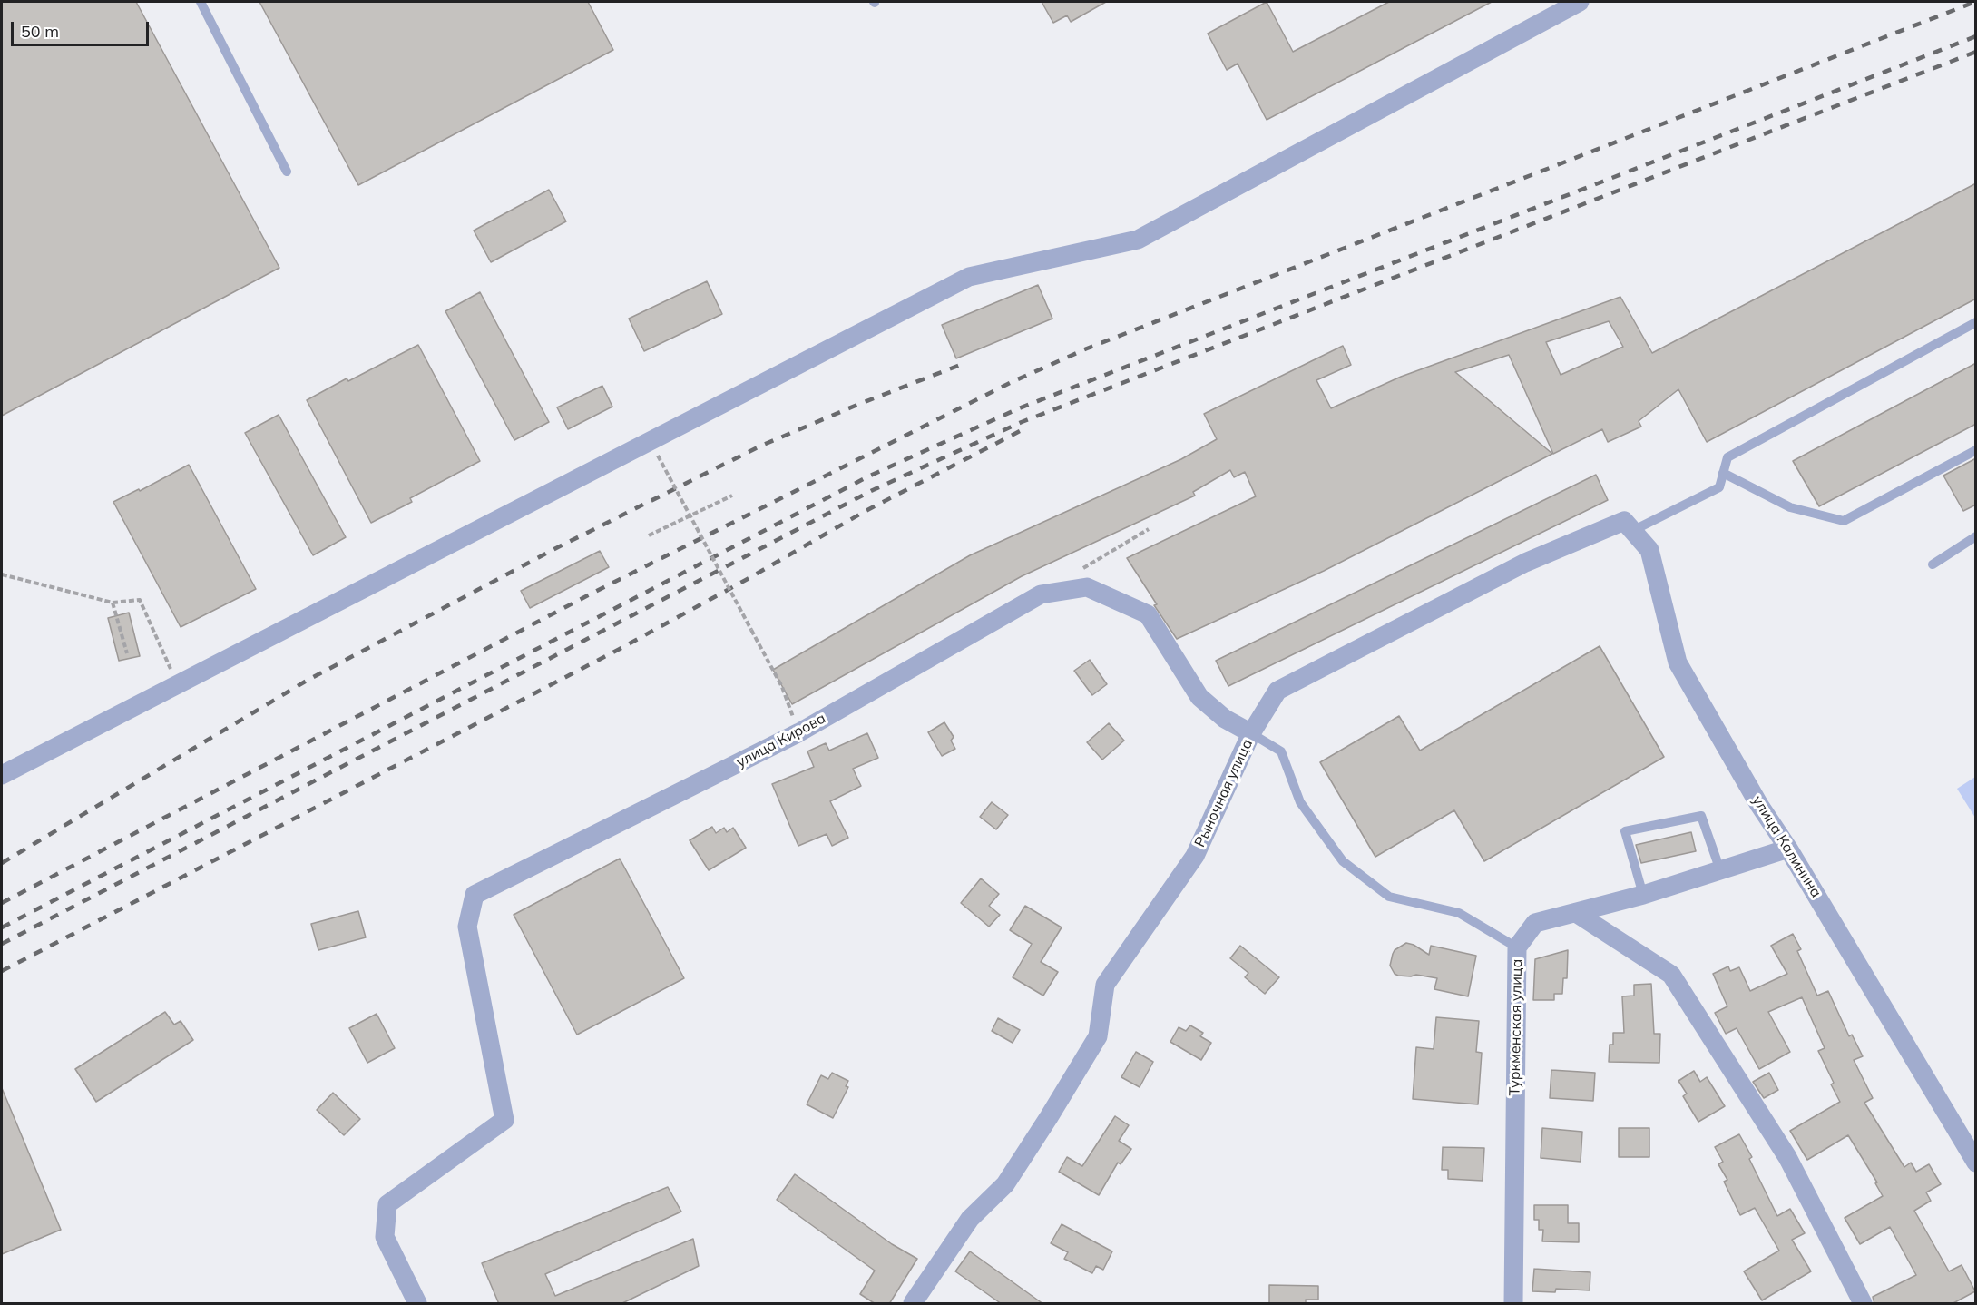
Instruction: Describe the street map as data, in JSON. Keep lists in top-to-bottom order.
{
  "streets": {
    "street": [
      "улица Кирова",
      "Рыночная улица",
      "улица Калинина",
      "Туркменская улица"
    ]
  },
  "crossings": [
    ["улица Кирова", "Рыночная улица"],
    ["Рыночная улица", "улица Калинина"],
    ["улица Калинина", "Туркменская улица"]
  ],
  "scale_bar": "50 m"
}
